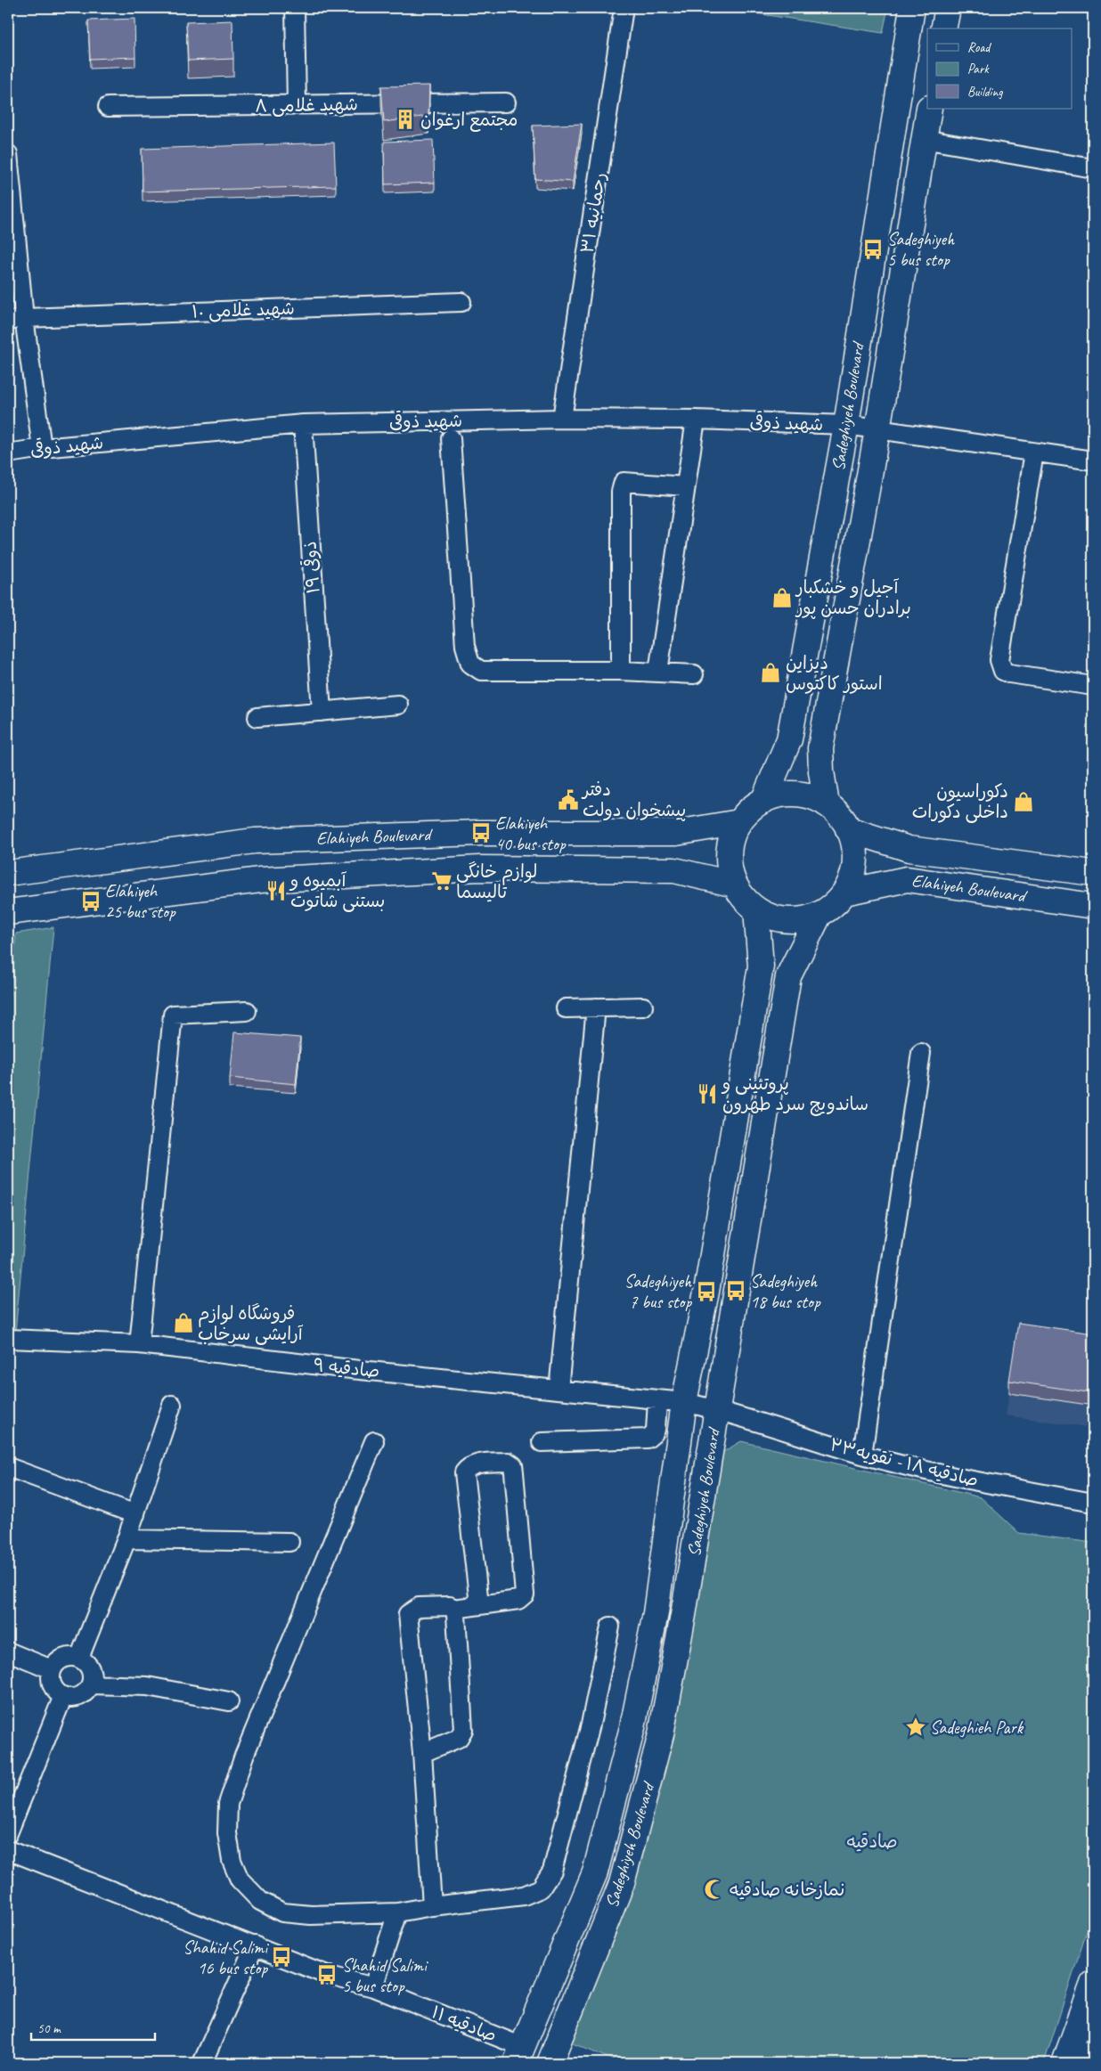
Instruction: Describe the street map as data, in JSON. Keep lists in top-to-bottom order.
{
  "streets": {
    "main road": ["Sadeghiyeh Boulevard", "Elahiyeh Boulevard"],
    "street": [
      "شهید غلامی ۸",
      "رحمانیه ۳۱",
      "شهید غلامی ۱۰",
      "شهید ذوقی",
      "ذوقی ۱۹",
      "صادقیه ۹",
      "صادقیه ۱۸ - نقویه۲۳",
      "صادقیه ۱۱"
    ]
  },
  "crossings": [
    ["رحمانیه ۳۱", "شهید ذوقی"],
    ["Sadeghiyeh Boulevard", "شهید ذوقی"],
    ["Sadeghiyeh Boulevard", "Elahiyeh Boulevard"],
    ["Sadeghiyeh Boulevard", "صادقیه ۹"],
    ["Sadeghiyeh Boulevard", "صادقیه ۱۸ - نقویه۲۳"],
    ["Sadeghiyeh Boulevard", "صادقیه ۱۱"],
    ["شهید ذوقی", "ذوقی ۱۹"],
    ["صادقیه ۹", "صادقیه ۱۸ - نقویه۲۳"]
  ],
  "parks": ["صادقیه"],
  "places": {
    "building": ["مجتمع ارغوان"],
    "bus stop": [
      "Sadeghiyeh 5 bus stop",
      "Elahiyeh 40 bus stop",
      "Elahiyeh 25 bus stop",
      "Sadeghiyeh 18 bus stop",
      "Sadeghiyeh 7 bus stop",
      "Shahid Salimi 16 bus stop",
      "Shahid Salimi 5 bus stop"
    ],
    "shop": [
      "آجیل و خشکبار برادران حسن پور",
      "دیزاین استور کاکتوس",
      "دکوراسیون داخلی دکورات",
      "فروشگاه لوازم آرایشی سرخاب"
    ],
    "public building": ["دفتر پیشخوان دولت"],
    "supermarket": ["لوازم خانگی تالیسما"],
    "restaurant": ["آبمیوه و بستنی شاتوت", "پروتئینی و ساندویچ سرد طهرون"],
    "place": ["Sadeghieh Park"],
    "mosque": ["نمازخانه صادقیه"]
  },
  "legend": ["Road", "Park", "Building"],
  "scale_bar": "50 m"
}
